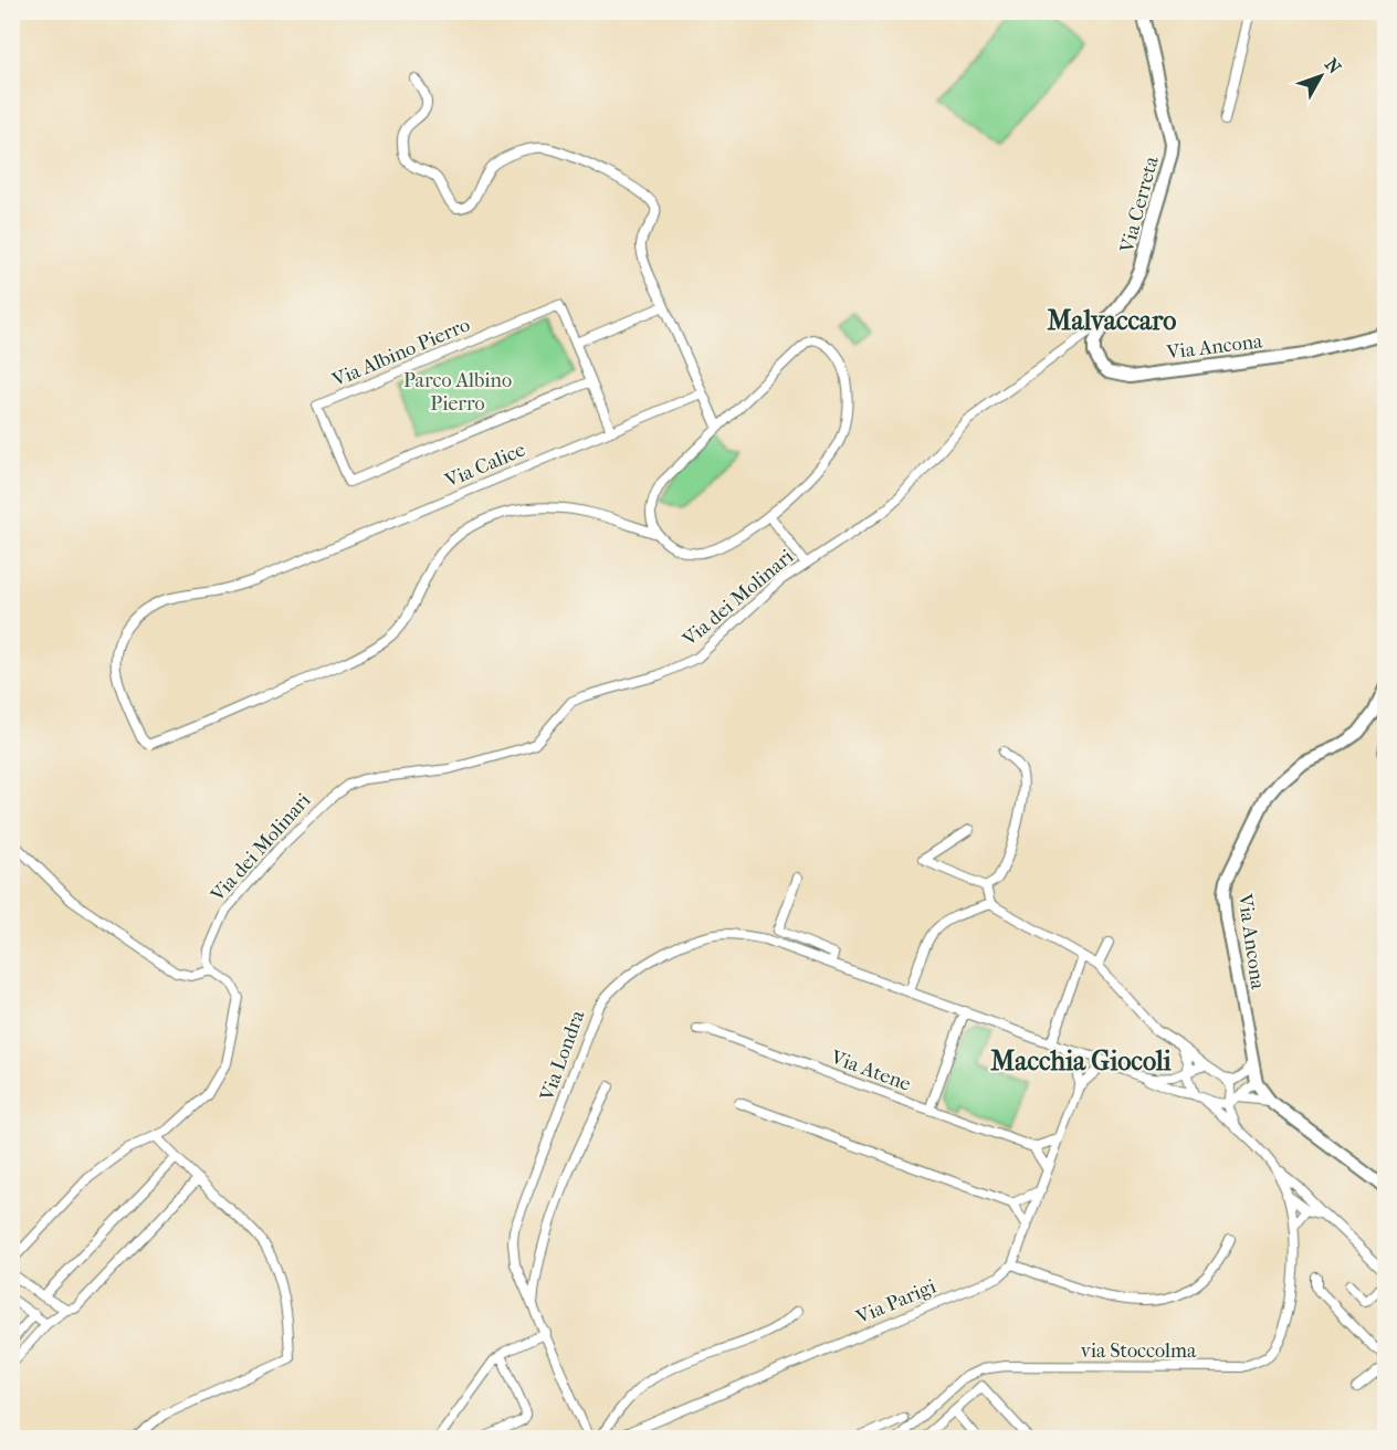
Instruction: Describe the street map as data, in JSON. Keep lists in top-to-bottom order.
{
  "streets": {
    "street": [
      "Via Cerreta",
      "Via Ancona",
      "Via Albino Pierro",
      "Via Calice",
      "Via dei Molinari",
      "Via Londra",
      "Via Atene",
      "Via Parigi",
      "via Stoccolma"
    ]
  },
  "crossings": [
    ["Via Cerreta", "Via Ancona"],
    ["Via Cerreta", "Via dei Molinari"],
    ["Via Ancona", "Via dei Molinari"]
  ],
  "districts": ["Malvaccaro", "Macchia Giocoli"],
  "parks": ["Parco Albino Pierro"],
  "north": "top right"
}
